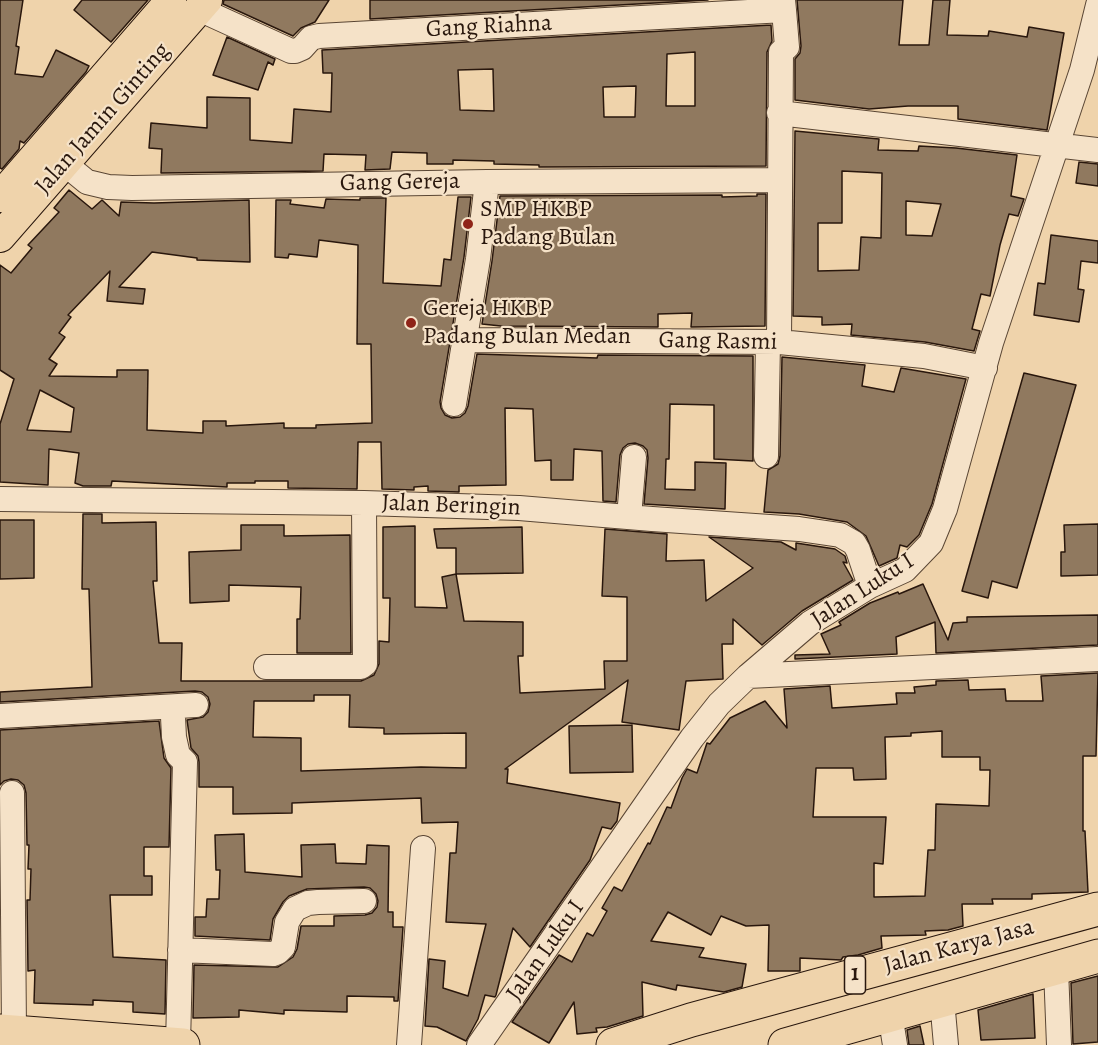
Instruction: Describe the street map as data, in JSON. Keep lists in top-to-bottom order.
{
  "streets": {
    "highway": ["Jalan Karya Jasa", "1"],
    "main road": ["Jalan Jamin Ginting"],
    "street": [
      "Gang Riahna",
      "Gang Gereja",
      "Gang Rasmi",
      "Jalan Beringin",
      "Jalan Luku I"
    ]
  },
  "crossings": [
    ["Gang Riahna", "Jalan Jamin Ginting"],
    ["Jalan Jamin Ginting", "Gang Gereja"],
    ["Gang Rasmi", "Jalan Luku I"],
    ["Jalan Beringin", "Jalan Luku I"]
  ],
  "places": ["SMP HKBP Padang Bulan", "Gereja HKBP Padang Bulan Medan"]
}
